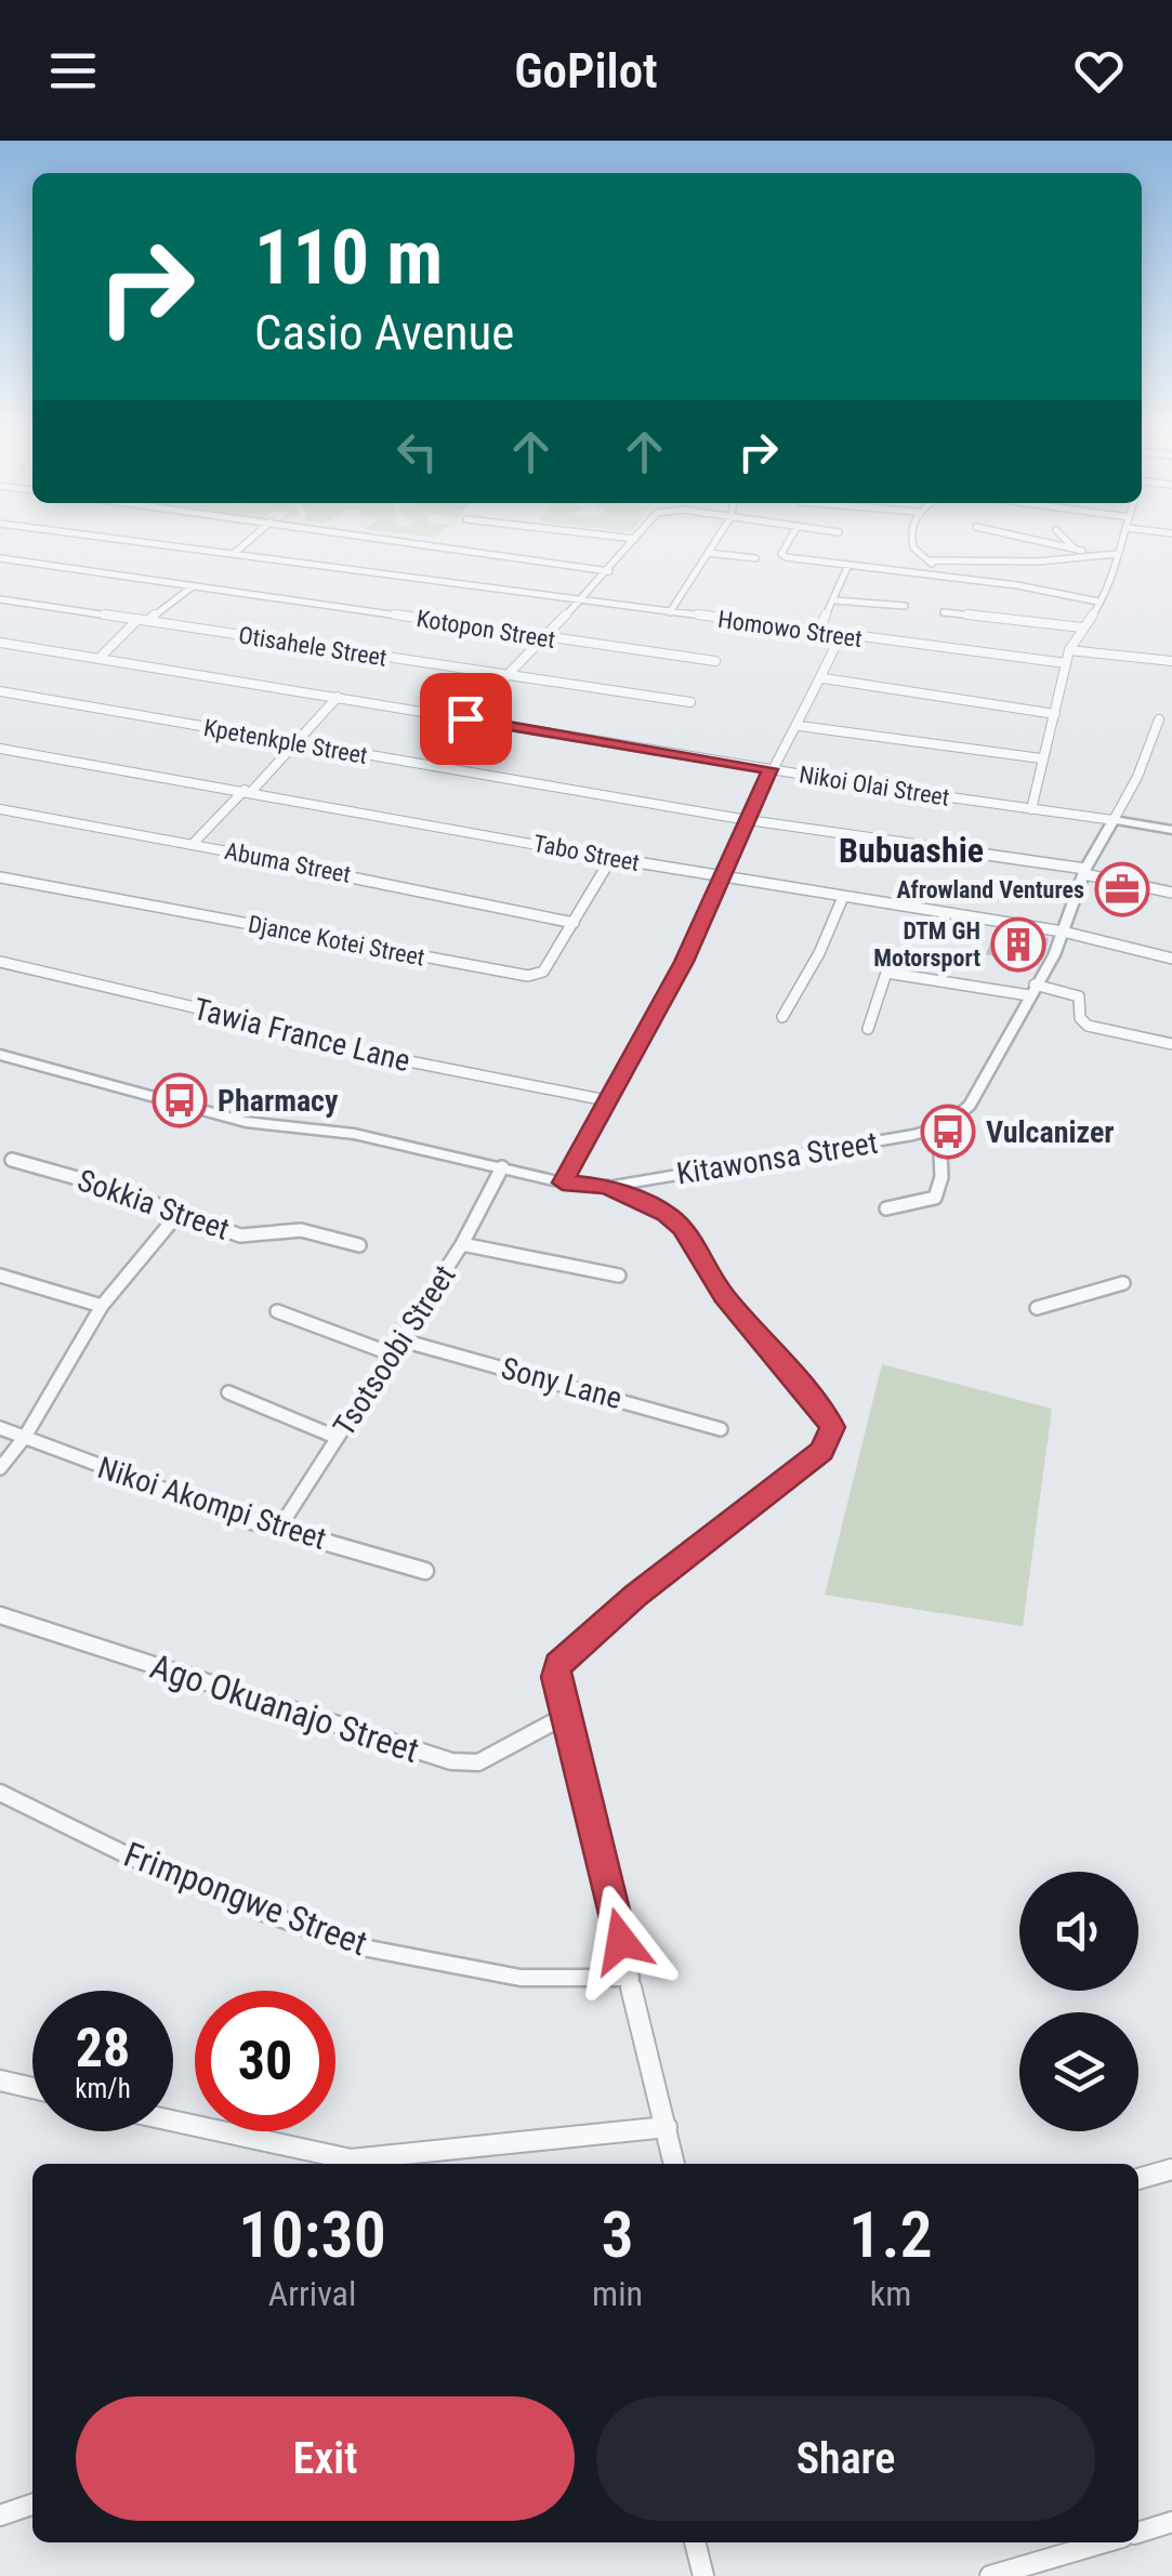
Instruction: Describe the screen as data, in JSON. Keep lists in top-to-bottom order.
{
  "streets": {
    "street": [
      "Kotopon Street",
      "Homowo Street",
      "Otisahele Street",
      "Kpetenkple Street",
      "Nikoi Olai Street",
      "Tabo Street",
      "Abuma Street",
      "Djance Kotei Street",
      "Tawia France Lane",
      "Kitawonsa Street",
      "Sokkia Street",
      "Tsotsoobi Street",
      "Sony Lane",
      "Nikoi Akompi Street",
      "Ago Okuanajo Street",
      "Frimpongwe Street"
    ]
  },
  "crossings": [
    ["Tabo Street", "Djance Kotei Street"],
    ["Abuma Street", "Djance Kotei Street"],
    ["Kitawonsa Street", "Tsotsoobi Street"],
    ["Tsotsoobi Street", "Sony Lane"],
    ["Tsotsoobi Street", "Nikoi Akompi Street"]
  ],
  "districts": ["Bubuashie"],
  "places": {
    "office": ["Afrowland Ventures"],
    "building": ["DTM GH Motorsport"],
    "bus stop": ["Pharmacy", "Vulcanizer"]
  },
  "page": {
    "header": "GoPilot",
    "turn": ["110 m", "Casio Avenue"],
    "speed": "28 km/h",
    "limit": "30",
    "eta": [
      "10:30",
      "Arrival",
      "3",
      "min",
      "1.2",
      "km"
    ],
    "buttons": ["Exit", "Share"]
  }
}
